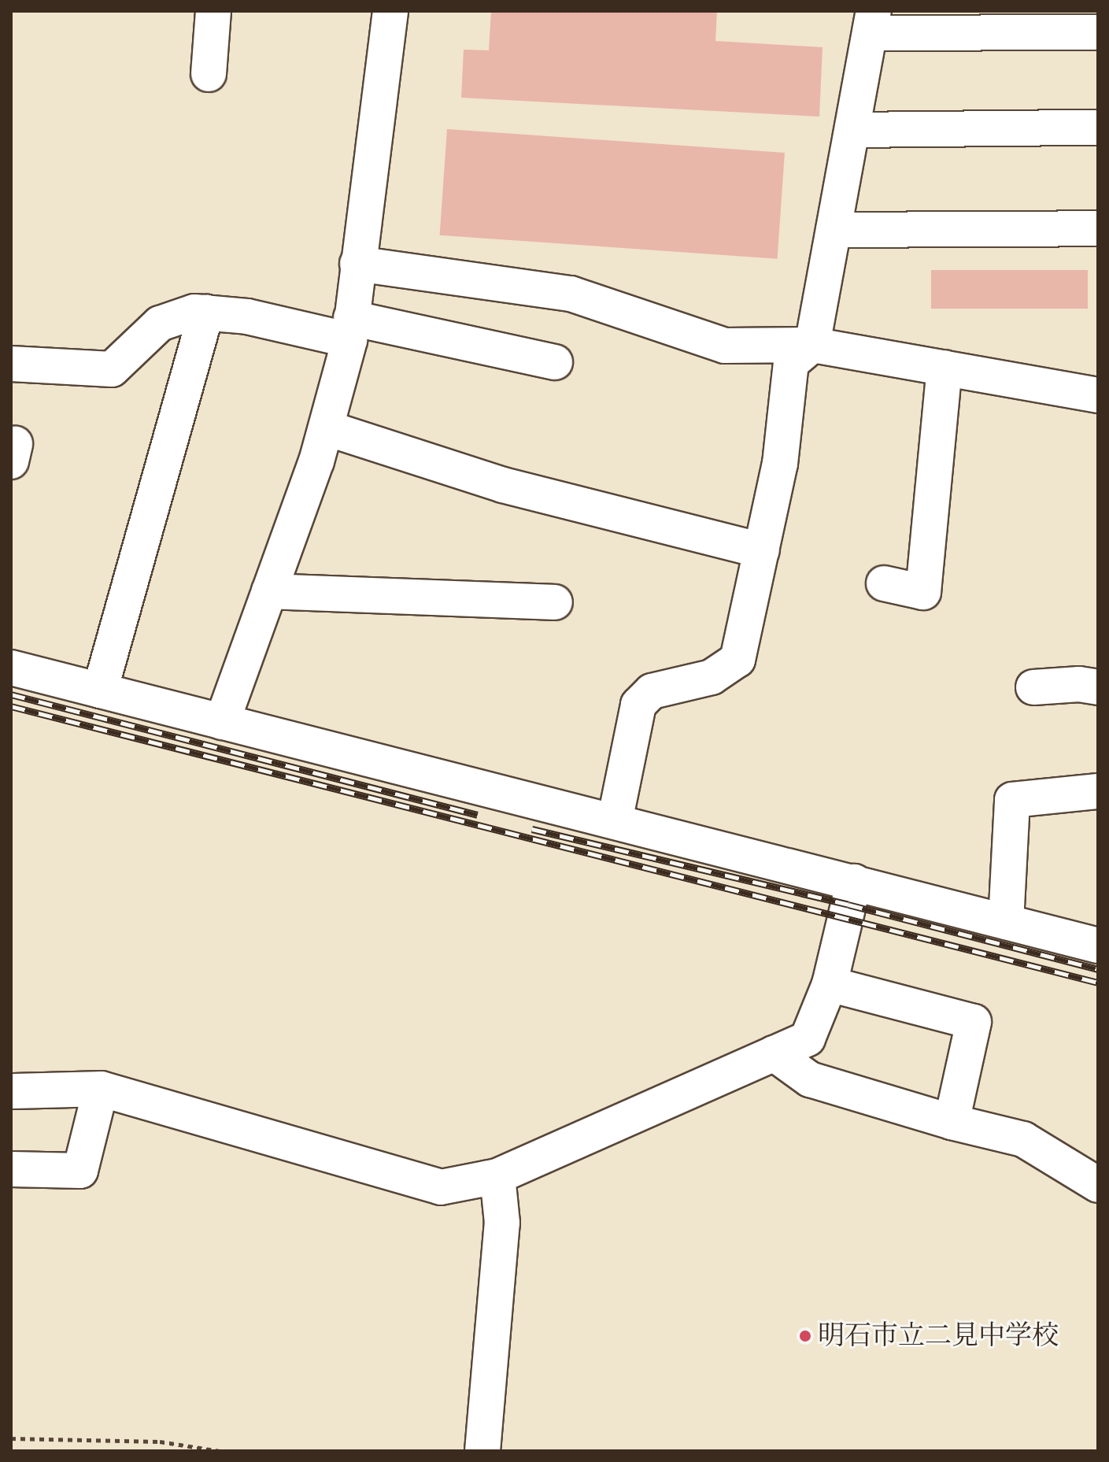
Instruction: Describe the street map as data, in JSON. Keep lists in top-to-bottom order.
{
  "places": ["明石市立二見中学校"]
}
